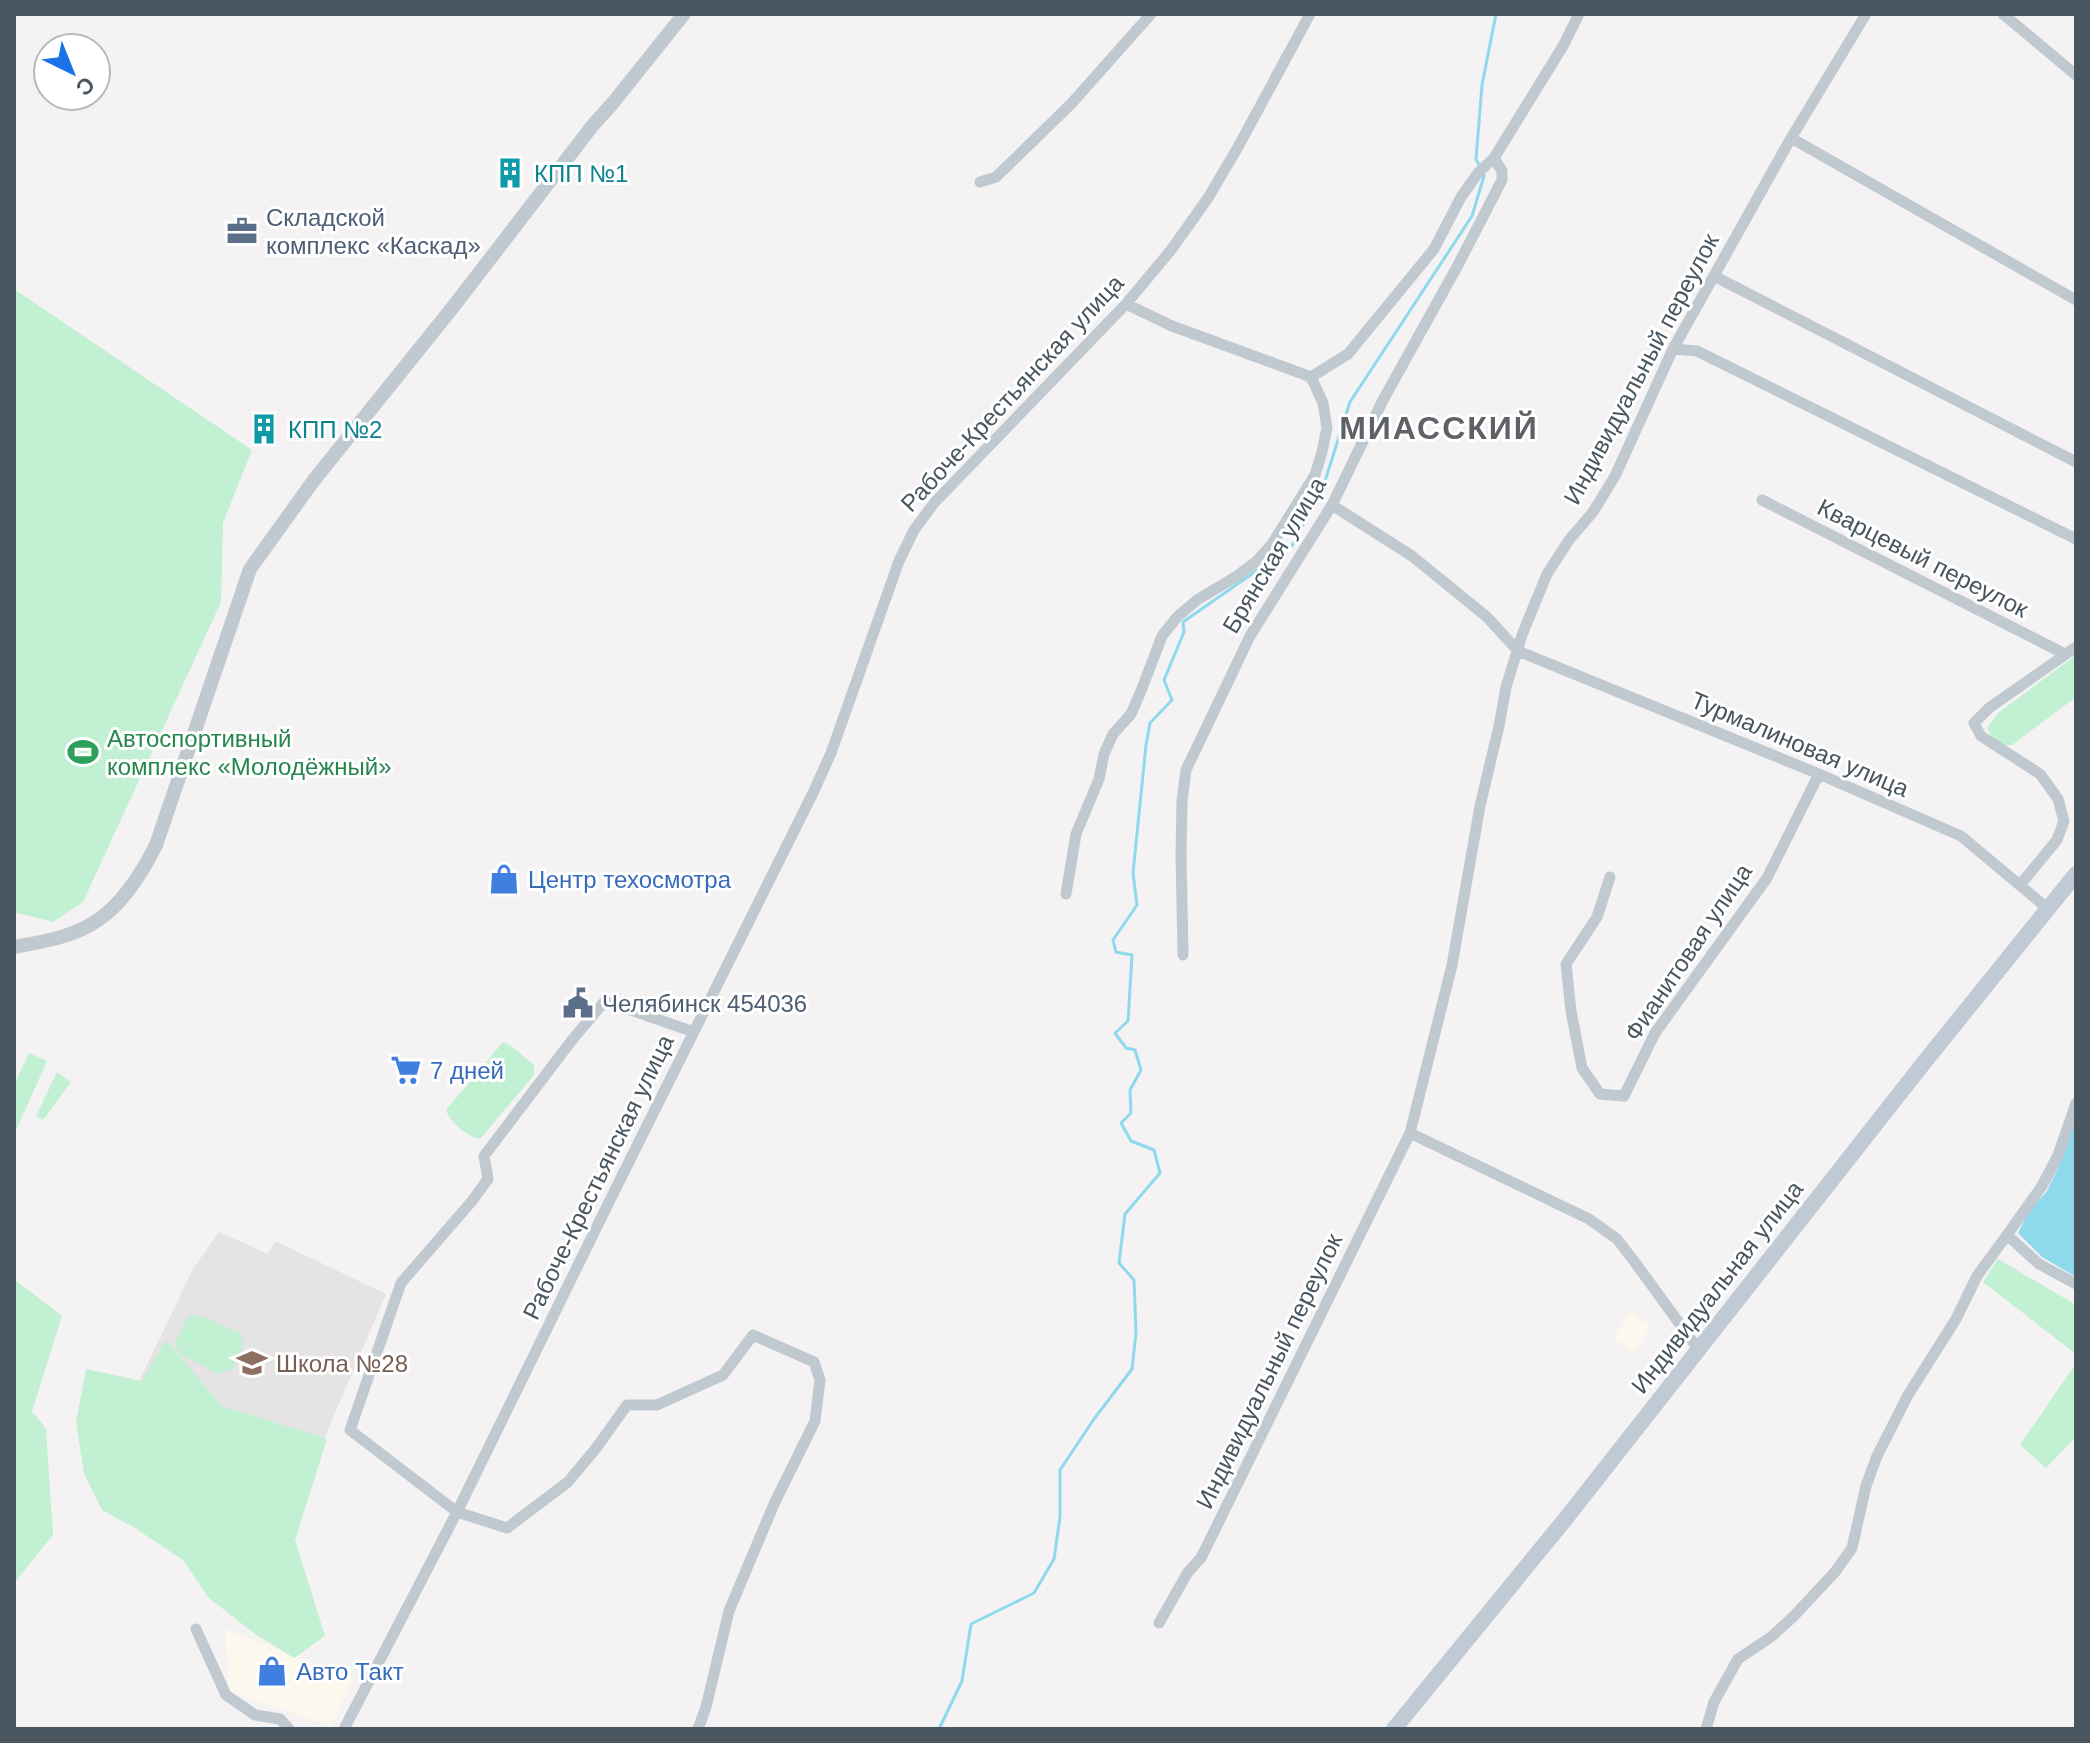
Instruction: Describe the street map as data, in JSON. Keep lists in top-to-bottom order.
{
  "streets": {
    "main road": ["Индивидуальная улица"],
    "street": [
      "Индивидуальный переулок",
      "Рабоче-Крестьянская улица",
      "Брянская улица",
      "Кварцевый переулок",
      "Турмалиновая улица",
      "Фианитовая улица"
    ]
  },
  "crossings": [
    ["Индивидуальный переулок", "Турмалиновая улица"],
    ["Турмалиновая улица", "Фианитовая улица"],
    ["Турмалиновая улица", "Индивидуальная улица"]
  ],
  "districts": ["МИАССКИЙ"],
  "places": {
    "building": ["КПП №1", "КПП №2"],
    "office": ["Складской комплекс «Каскад»"],
    "sports": ["Автоспортивный комплекс «Молодёжный»"],
    "shop": ["Центр техосмотра", "Авто Такт"],
    "public building": ["Челябинск 454036"],
    "supermarket": ["7 дней"],
    "school or university": ["Школа №28"]
  },
  "north": "bottom right"
}
